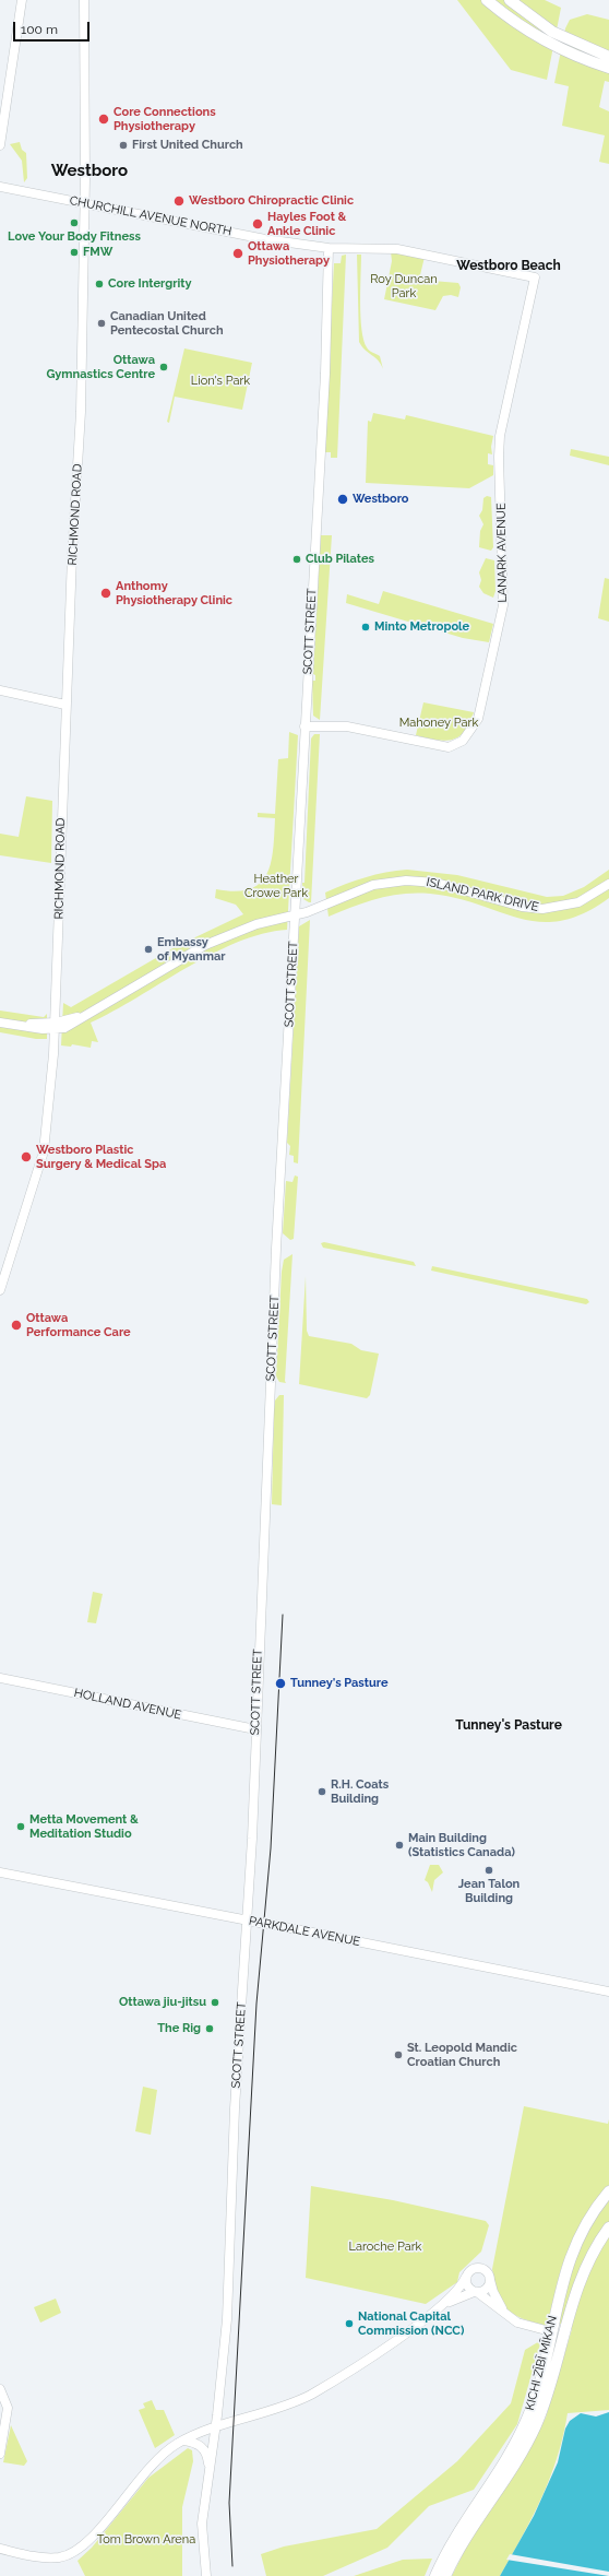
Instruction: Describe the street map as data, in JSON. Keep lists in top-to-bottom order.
{
  "streets": {
    "highway": ["KICHI ZĪBĪ MĪKAN"],
    "main road": [
      "CHURCHILL AVENUE NORTH",
      "RICHMOND ROAD",
      "LANARK AVENUE",
      "SCOTT STREET",
      "ISLAND PARK DRIVE",
      "HOLLAND AVENUE",
      "PARKDALE AVENUE"
    ]
  },
  "crossings": [
    ["CHURCHILL AVENUE NORTH", "RICHMOND ROAD"],
    ["CHURCHILL AVENUE NORTH", "LANARK AVENUE"],
    ["CHURCHILL AVENUE NORTH", "SCOTT STREET"],
    ["RICHMOND ROAD", "ISLAND PARK DRIVE"],
    ["LANARK AVENUE", "SCOTT STREET"],
    ["SCOTT STREET", "ISLAND PARK DRIVE"],
    ["SCOTT STREET", "HOLLAND AVENUE"],
    ["SCOTT STREET", "PARKDALE AVENUE"]
  ],
  "districts": ["Westboro", "Westboro Beach", "Tunney's Pasture"],
  "parks": [
    "Roy Duncan Park",
    "Lion's Park",
    "Mahoney Park",
    "Heather Crowe Park",
    "Laroche Park",
    "Tom Brown Arena"
  ],
  "places": [
    "Core Connections Physiotherapy",
    "First United Church",
    "Westboro Chiropractic Clinic",
    "Love Your Body Fitness",
    "Hayles Foot & Ankle Clinic",
    "FMW",
    "Ottawa Physiotherapy",
    "Core Intergrity",
    "Canadian United Pentecostal Church",
    "Ottawa Gymnastics Centre",
    "Westboro",
    "Club Pilates",
    "Anthomy Physiotherapy Clinic",
    "Minto Metropole",
    "Embassy of Myanmar",
    "Westboro Plastic Surgery & Medical Spa",
    "Ottawa Performance Care",
    "Tunney's Pasture",
    "R.H. Coats Building",
    "Metta Movement & Meditation Studio",
    "Main Building (Statistics Canada)",
    "Jean Talon Building",
    "Ottawa jiu-jitsu",
    "The Rig",
    "St. Leopold Mandic Croatian Church",
    "National Capital Commission (NCC)"
  ],
  "scale_bar": "100 m"
}
